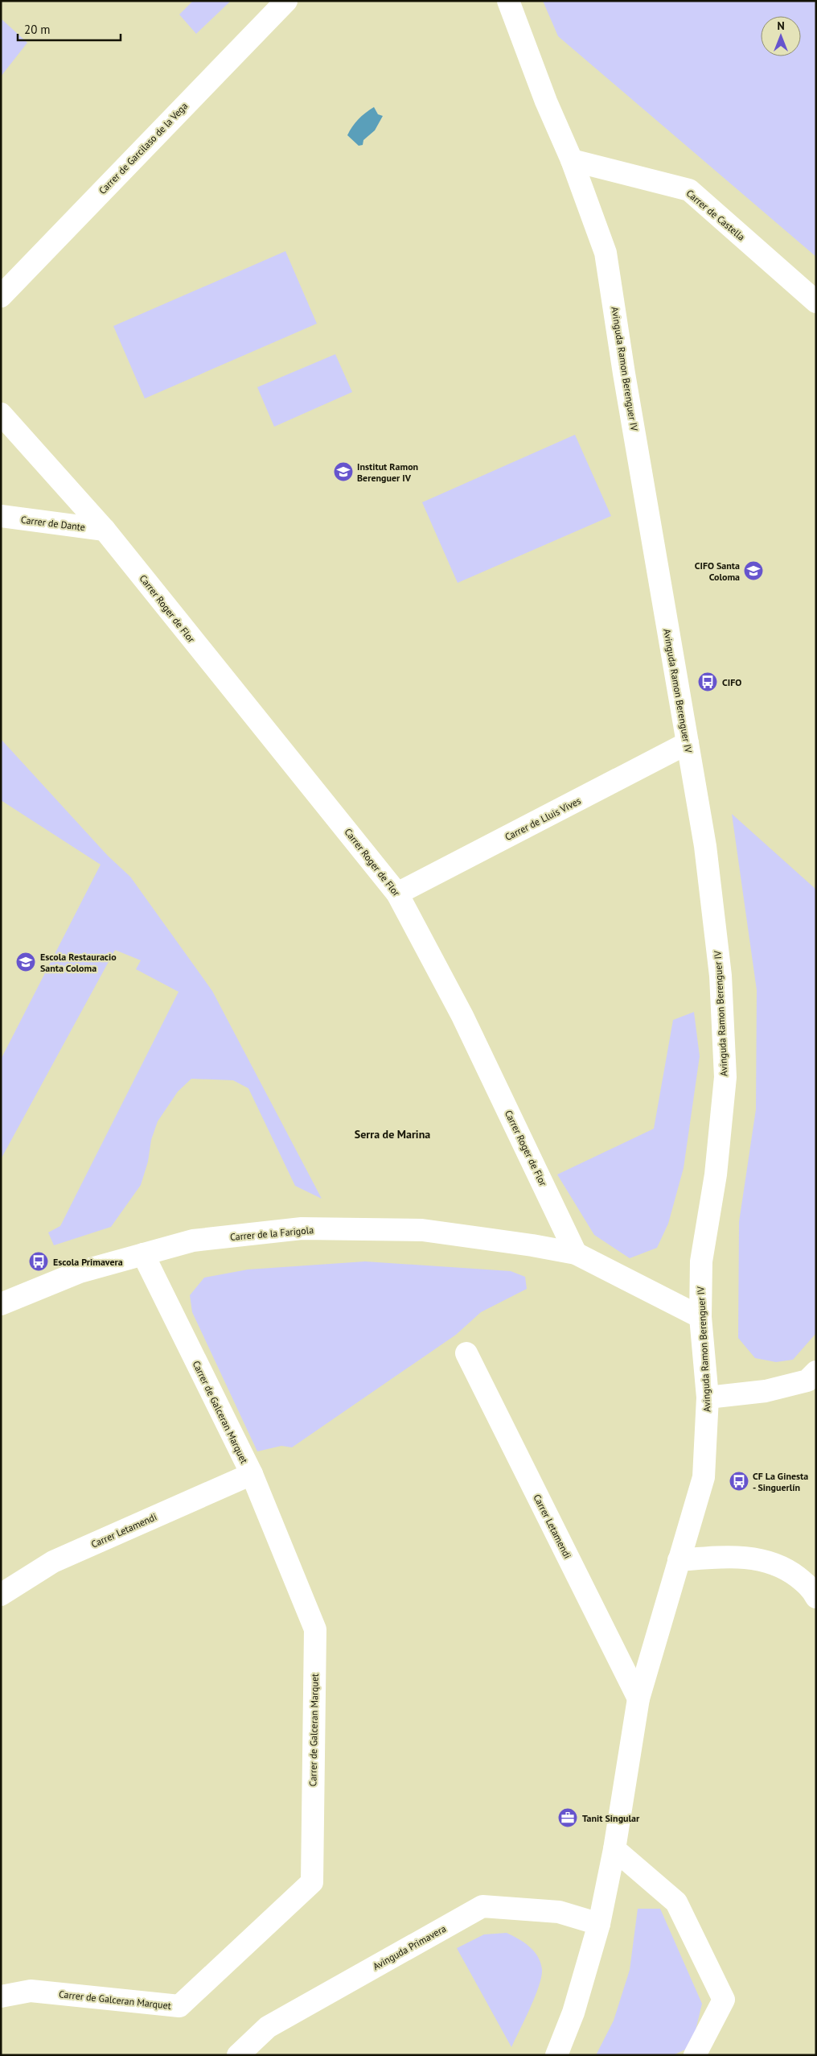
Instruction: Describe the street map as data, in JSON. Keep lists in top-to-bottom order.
{
  "streets": {
    "street": [
      "Carrer de Garcilaso de la Vega",
      "Carrer de Castella",
      "Avinguda Ramon Berenguer IV",
      "Carrer de Dante",
      "Carrer Roger de Flor",
      "Carrer de Lluis Vives",
      "Carrer de la Farigola",
      "Carrer de Galceran Marquet",
      "Carrer Letamendi",
      "Avinguda Primavera"
    ]
  },
  "crossings": [
    ["Carrer de Castella", "Avinguda Ramon Berenguer IV"],
    ["Avinguda Ramon Berenguer IV", "Carrer de Lluis Vives"],
    ["Avinguda Ramon Berenguer IV", "Carrer Letamendi"],
    ["Avinguda Ramon Berenguer IV", "Avinguda Primavera"],
    ["Carrer de Dante", "Carrer Roger de Flor"],
    ["Carrer Roger de Flor", "Carrer de Lluis Vives"],
    ["Carrer Roger de Flor", "Carrer de la Farigola"],
    ["Carrer de la Farigola", "Carrer de Galceran Marquet"],
    ["Carrer de Galceran Marquet", "Carrer Letamendi"]
  ],
  "districts": ["Serra de Marina"],
  "places": {
    "school or university": ["Institut Ramon Berenguer IV", "CIFO Santa Coloma", "Escola Restauracio Santa Coloma"],
    "bus stop": ["CIFO", "Escola Primavera", "CF La Ginesta - Singuerlín"],
    "office": ["Tanit Singular"]
  },
  "scale_bar": "20 m",
  "north": "top"
}
